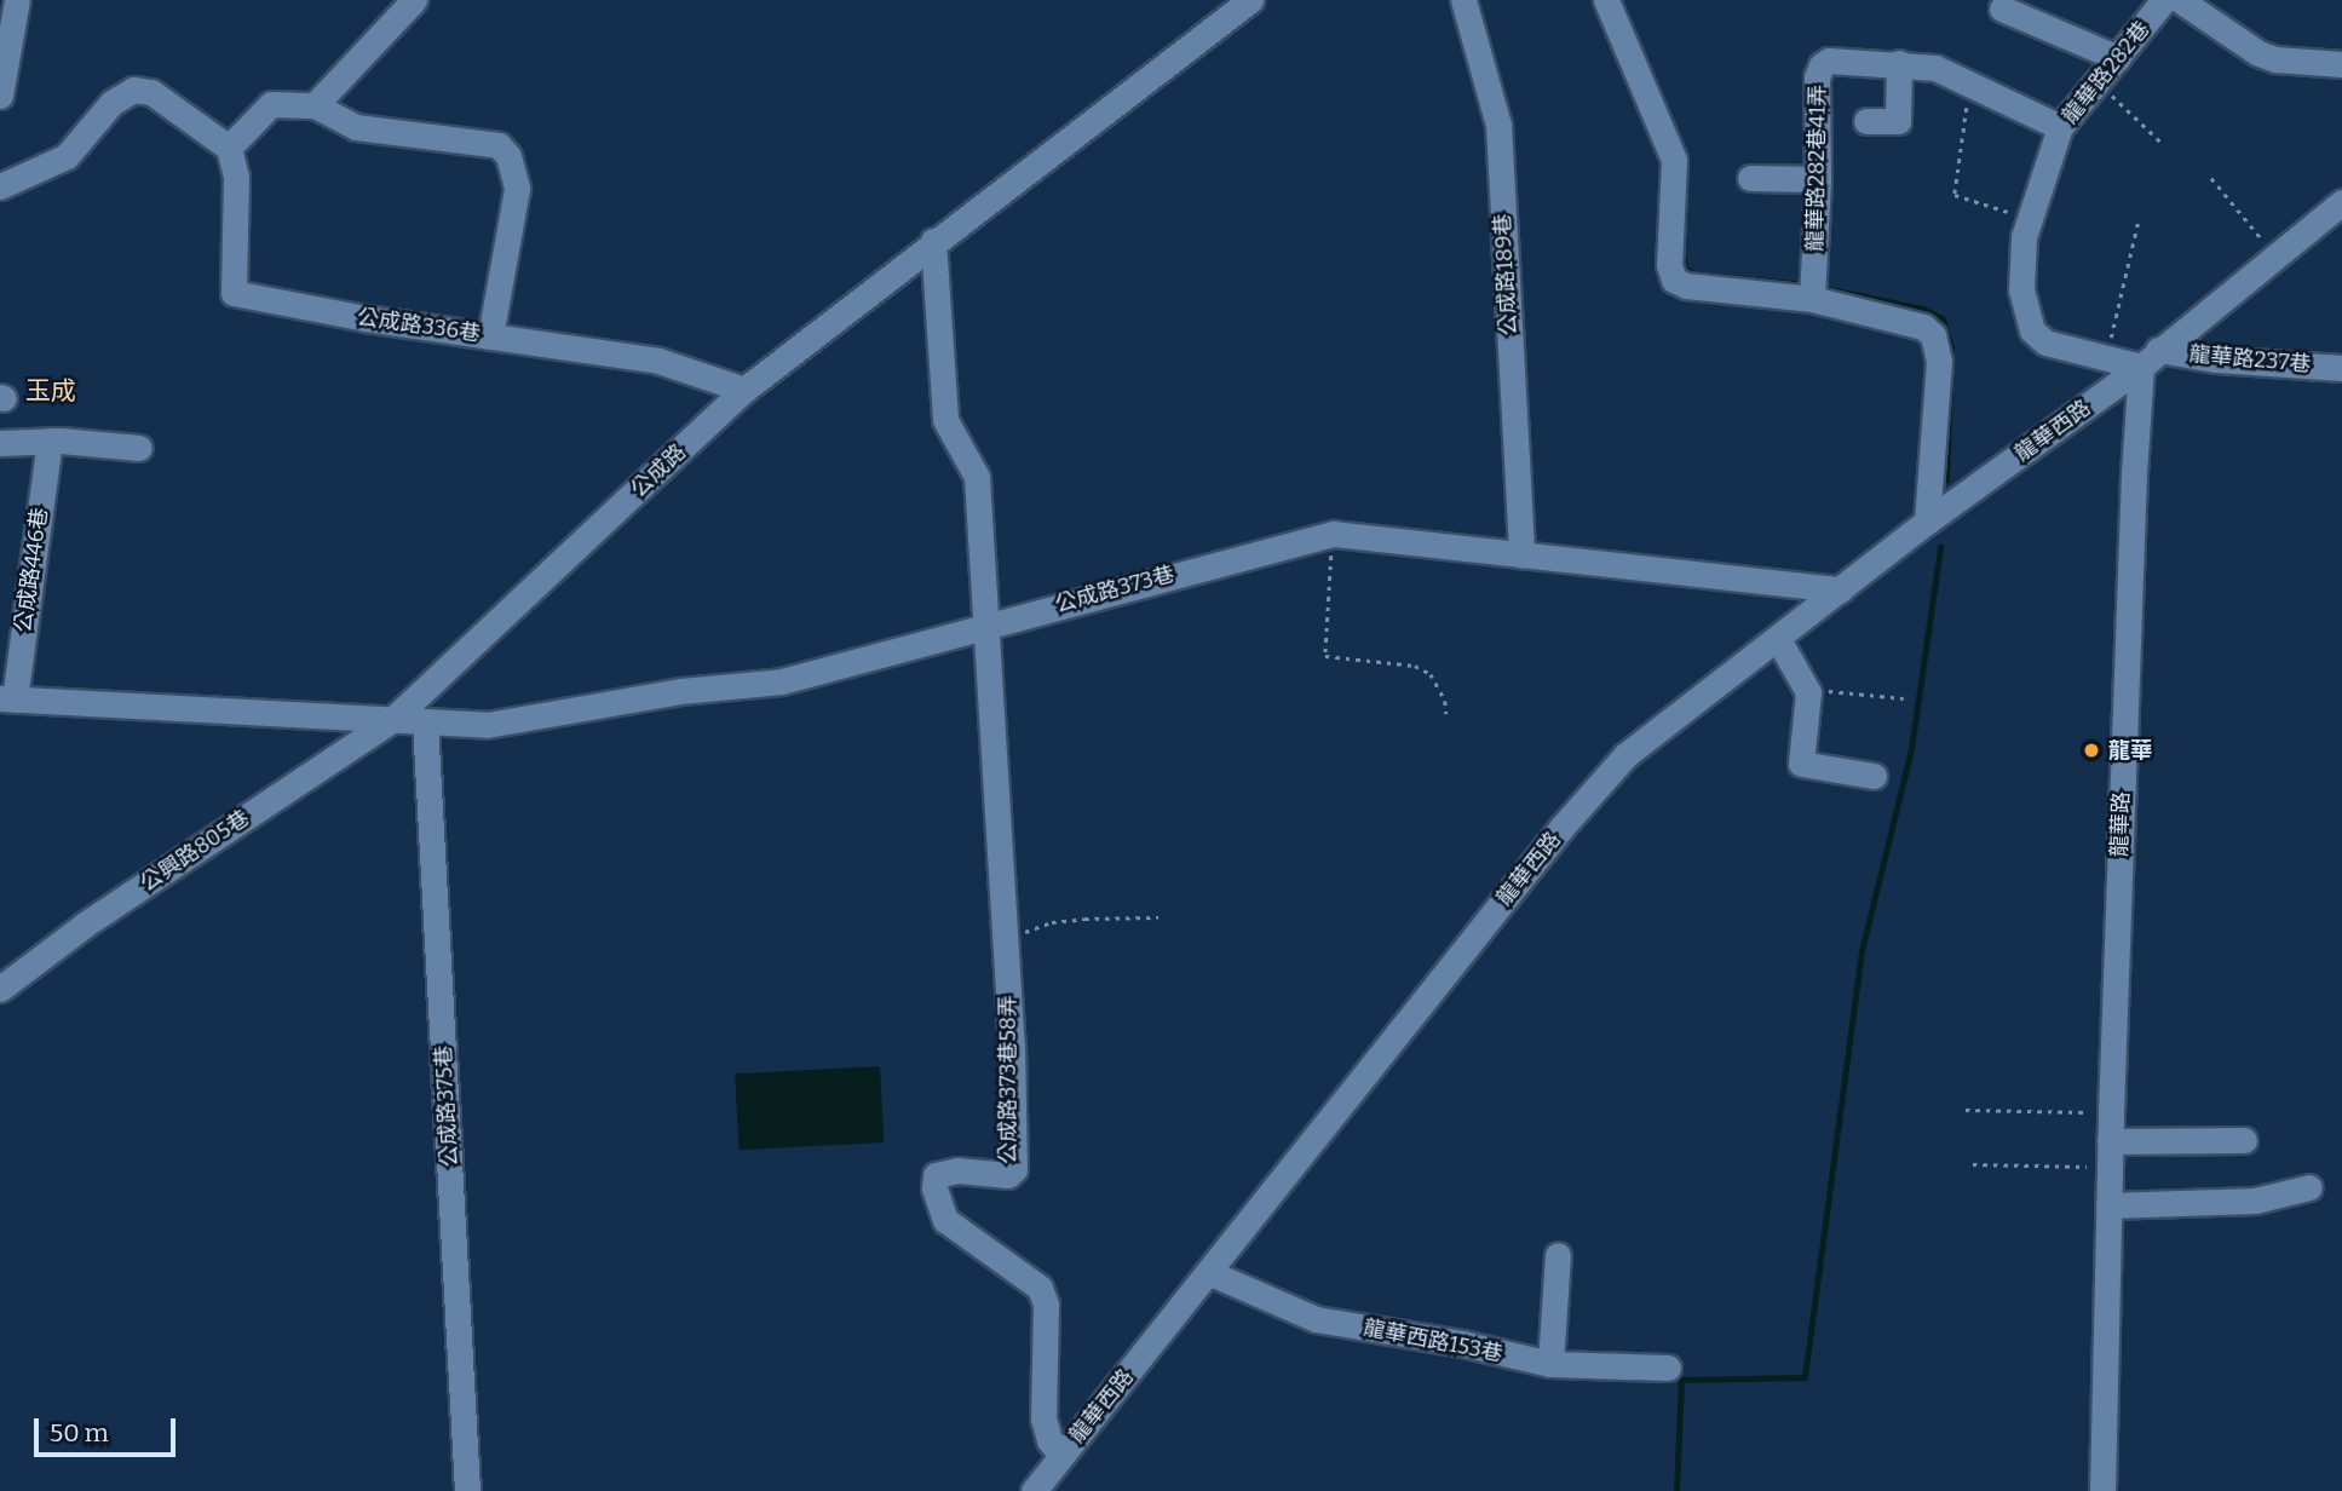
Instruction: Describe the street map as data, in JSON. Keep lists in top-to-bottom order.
{
  "streets": {
    "street": [
      "龍華路282巷",
      "龍華路282巷41弄",
      "公成路189巷",
      "公成路336巷",
      "龍華路237巷",
      "龍華西路",
      "公成路",
      "公成路446巷",
      "公成路373巷",
      "龍華路",
      "公興路805巷",
      "公成路373巷58弄",
      "公成路375巷",
      "龍華西路153巷"
    ]
  },
  "crossings": [
    ["龍華路282巷", "龍華路282巷41弄"],
    ["龍華路282巷", "龍華路237巷"],
    ["龍華路282巷", "龍華西路"],
    ["龍華路282巷", "龍華路"],
    ["公成路189巷", "公成路373巷"],
    ["公成路336巷", "公成路"],
    ["龍華路237巷", "龍華西路"],
    ["龍華路237巷", "龍華路"],
    ["龍華西路", "公成路373巷"],
    ["龍華西路", "龍華路"],
    ["龍華西路", "公成路373巷58弄"],
    ["龍華西路", "龍華西路153巷"],
    ["公成路", "公成路373巷"],
    ["公成路", "公興路805巷"],
    ["公成路", "公成路373巷58弄"],
    ["公成路373巷", "公興路805巷"],
    ["公成路373巷", "公成路373巷58弄"],
    ["公成路373巷", "公成路375巷"]
  ],
  "districts": ["玉成"],
  "places": ["龍華"],
  "scale_bar": "50 m"
}
